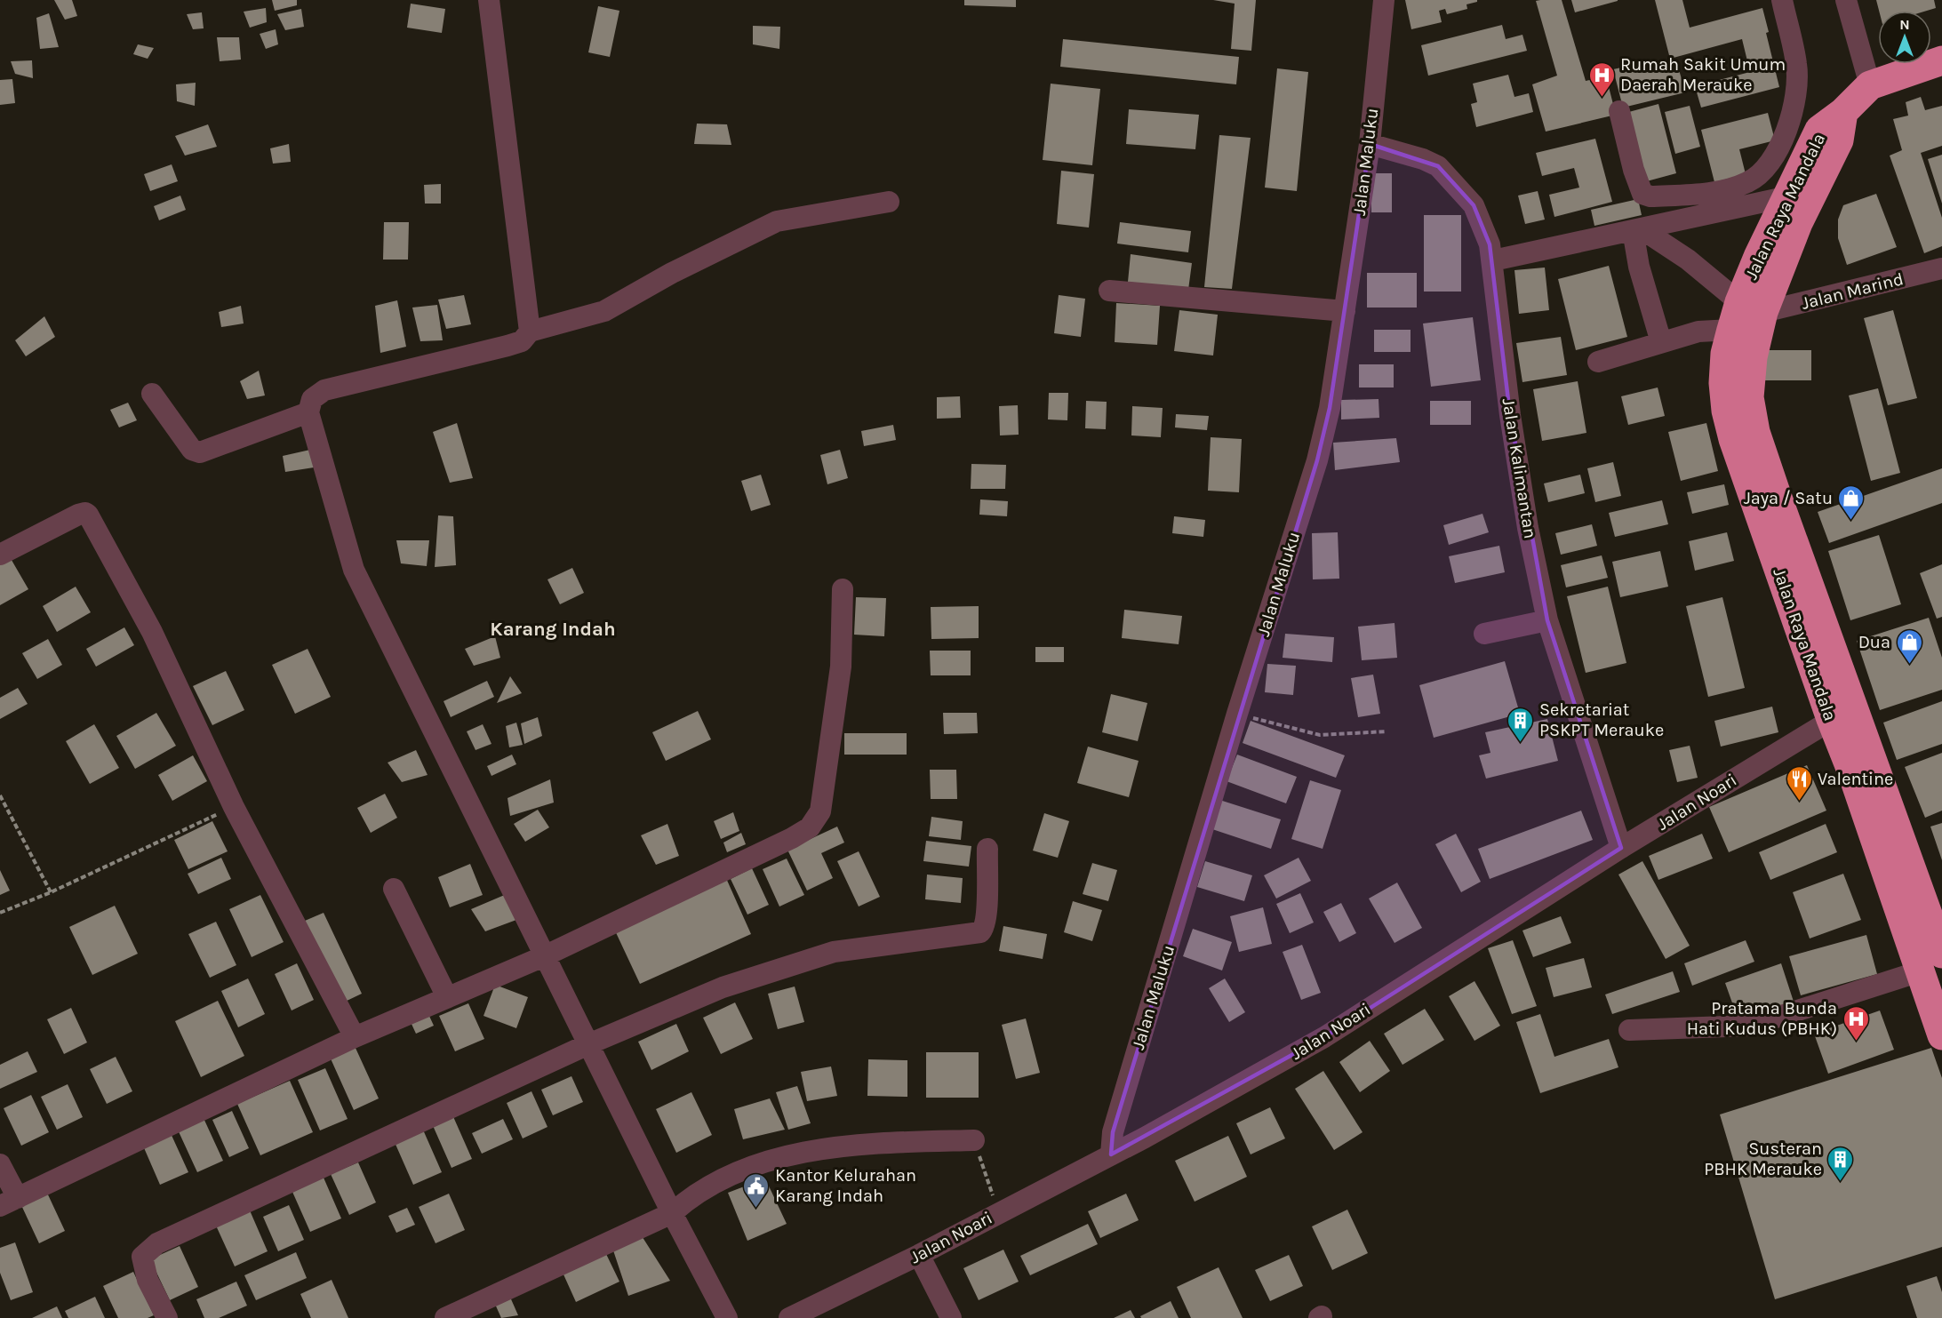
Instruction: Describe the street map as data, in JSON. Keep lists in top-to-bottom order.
{
  "streets": {
    "highway": ["Jalan Raya Mandala"],
    "street": [
      "Jalan Maluku",
      "Jalan Marind",
      "Jalan Kalimantan",
      "Jalan Noari"
    ]
  },
  "crossings": [
    ["Jalan Maluku", "Jalan Kalimantan"],
    ["Jalan Maluku", "Jalan Noari"],
    ["Jalan Raya Mandala", "Jalan Marind"],
    ["Jalan Raya Mandala", "Jalan Noari"],
    ["Jalan Kalimantan", "Jalan Noari"]
  ],
  "districts": ["Karang Indah"],
  "places": {
    "hospital": ["Rumah Sakit Umum Daerah Merauke", "Pratama Bunda Hati Kudus (PBHK)"],
    "shop": ["Jaya / Satu", "Dua"],
    "building": ["Sekretariat PSKPT Merauke", "Susteran PBHK Merauke"],
    "restaurant": ["Valentine"],
    "public building": ["Kantor Kelurahan Karang Indah"]
  },
  "north": "top"
}
